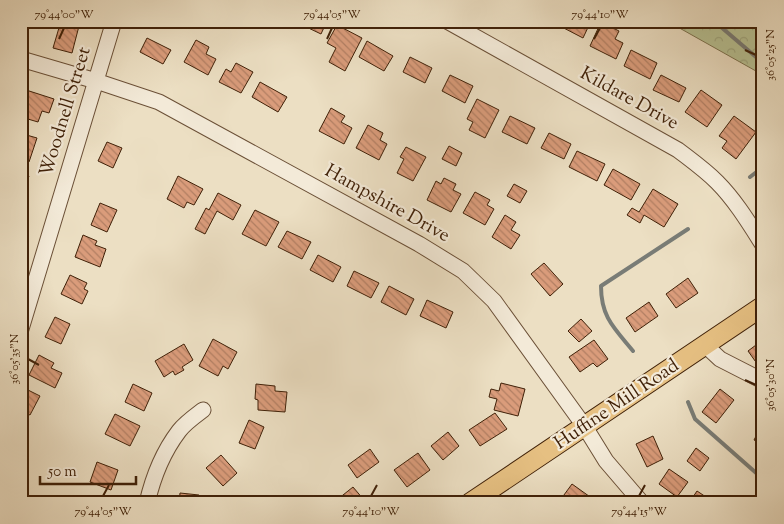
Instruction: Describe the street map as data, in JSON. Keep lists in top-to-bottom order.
{
  "streets": {
    "main road": ["Huffine Mill Road"],
    "street": ["Kildare Drive", "Woodnell Street", "Hampshire Drive"]
  },
  "crossings": [
    ["Woodnell Street", "Hampshire Drive"],
    ["Hampshire Drive", "Huffine Mill Road"]
  ],
  "scale_bar": "50 m",
  "coordinates": [
    "79°44'00\"W",
    "79°44'05\"W",
    "79°44'10\"W",
    "36°05'25\"N",
    "36°05'35\"N",
    "36°05'30\"N",
    "79°44'15\"W"
  ]
}
